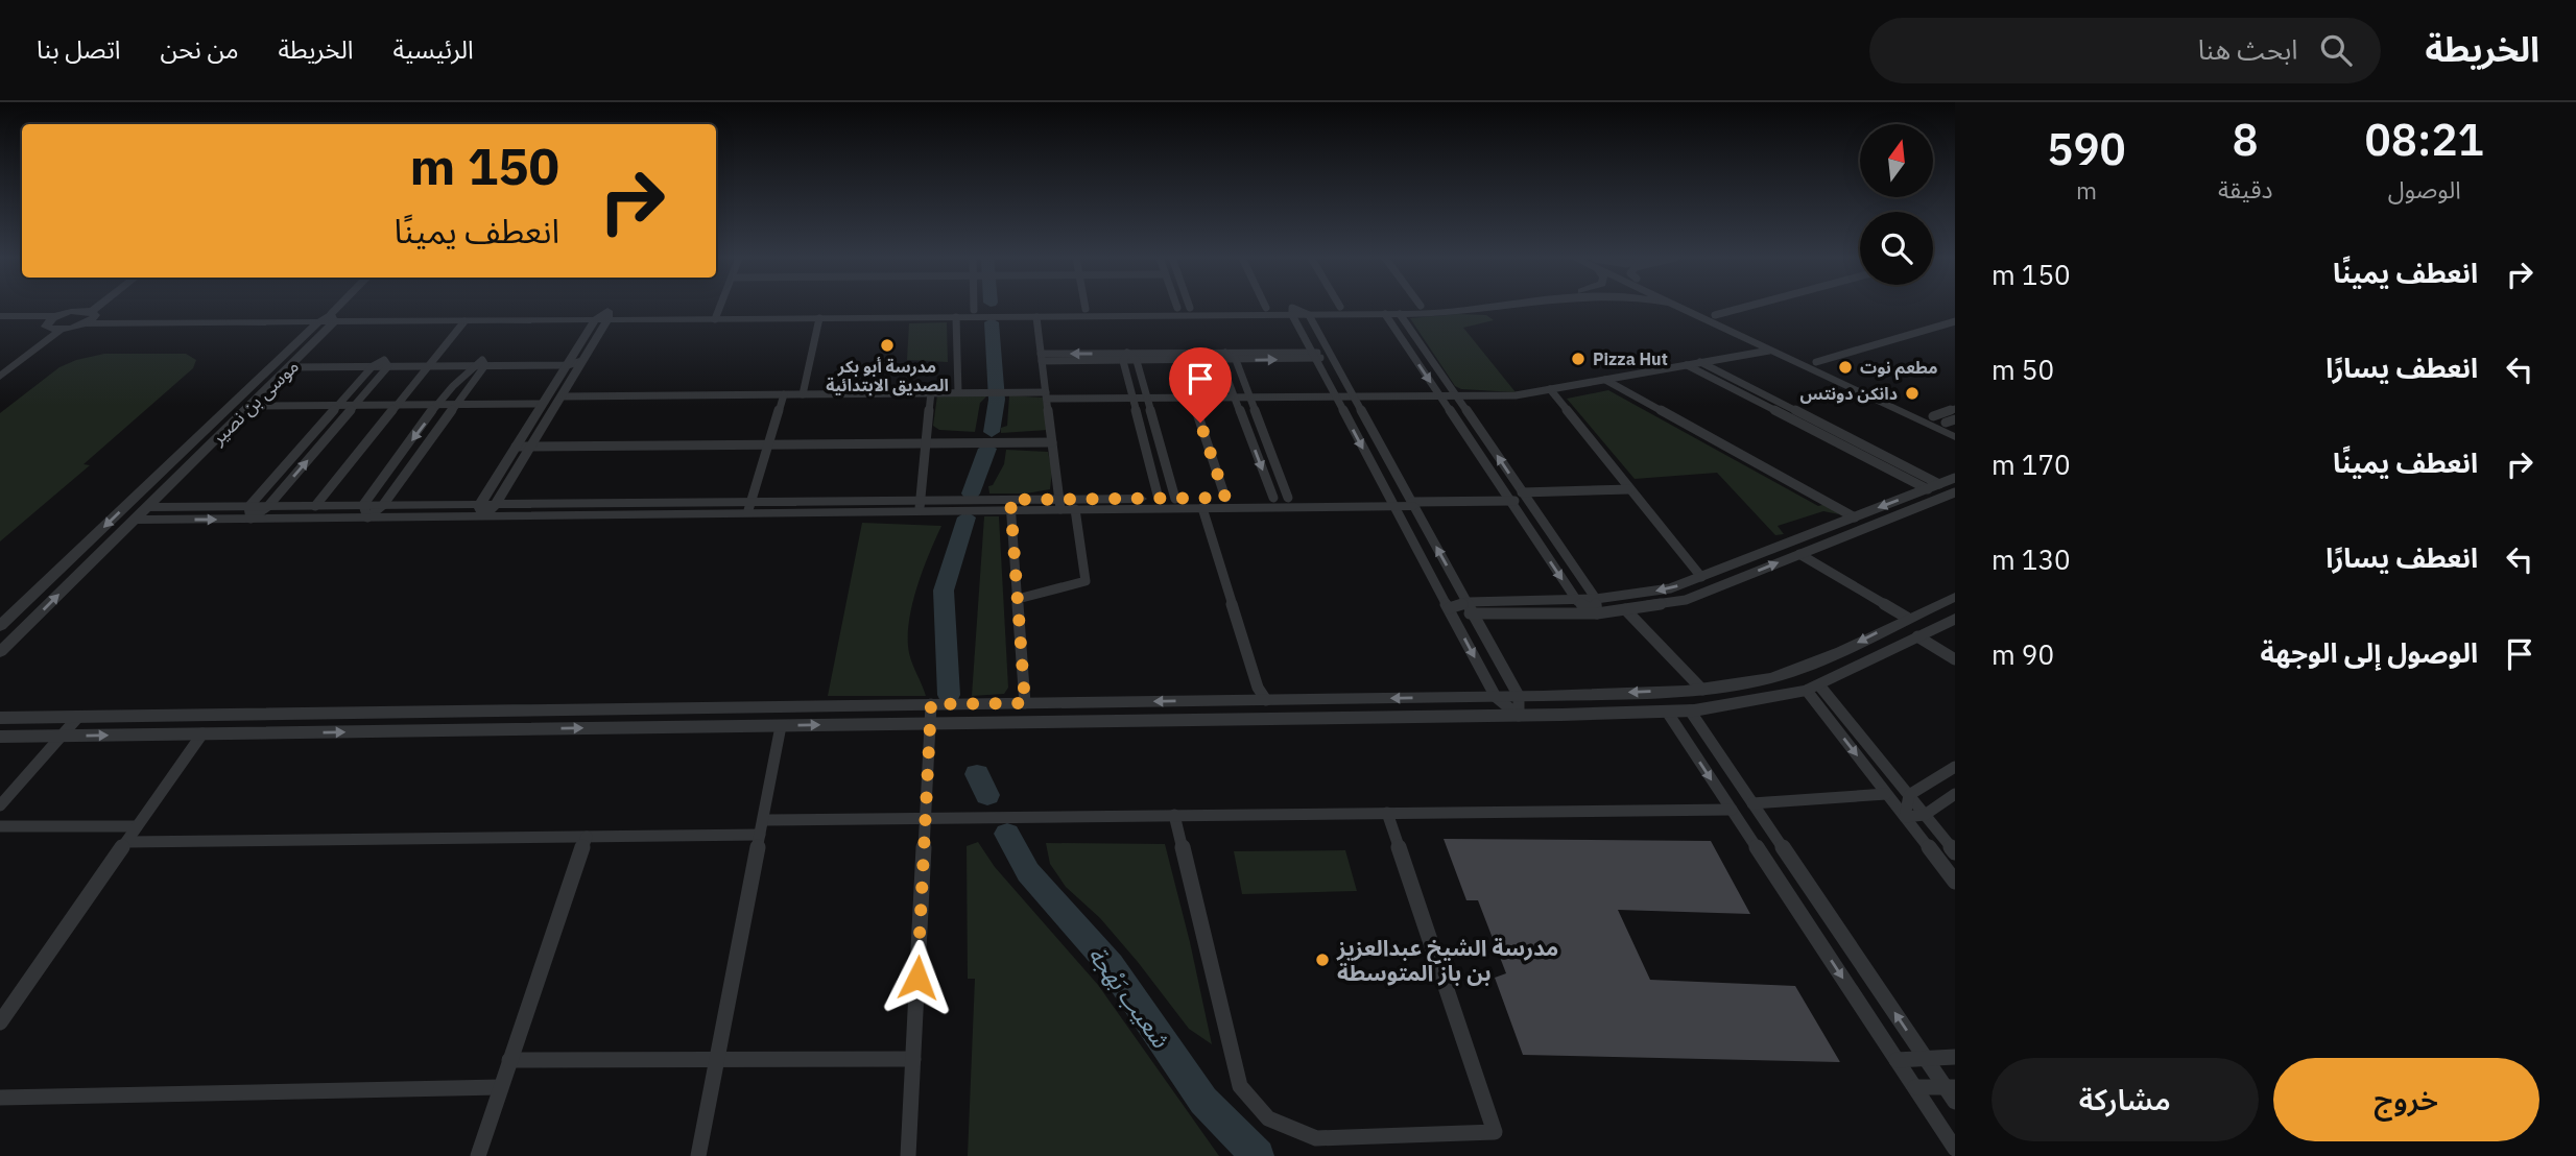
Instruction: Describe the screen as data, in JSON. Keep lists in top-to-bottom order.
{
  "streets": {
    "street": ["موسى بن نصير"]
  },
  "water": ["شعيب بَهْجة"],
  "places": [
    "مدرسة أبو بكر الصديق الابتدائية",
    "Pizza Hut",
    "مطعم نوت",
    "دانكن دونتس",
    "مدرسة الشيخ عبدالعزيز بن باز المتوسطة"
  ],
  "north": "top",
  "page": {
    "header": "الخريطة",
    "search": "ابحث هنا",
    "nav": [
      "الرئيسية",
      "الخريطة",
      "من نحن",
      "اتصل بنا"
    ],
    "eta": [
      "08:21",
      "الوصول",
      "8",
      "دقيقة",
      "590",
      "m"
    ],
    "turn": ["150 m", "انعطف يمينًا"],
    "list": [
      {
        "name": "انعطف يمينًا",
        "value": "150 m"
      },
      {
        "name": "انعطف يسارًا",
        "value": "50 m"
      },
      {
        "name": "انعطف يمينًا",
        "value": "170 m"
      },
      {
        "name": "انعطف يسارًا",
        "value": "130 m"
      },
      {
        "name": "الوصول إلى الوجهة",
        "value": "90 m"
      }
    ],
    "buttons": ["خروج", "مشاركة"]
  }
}
